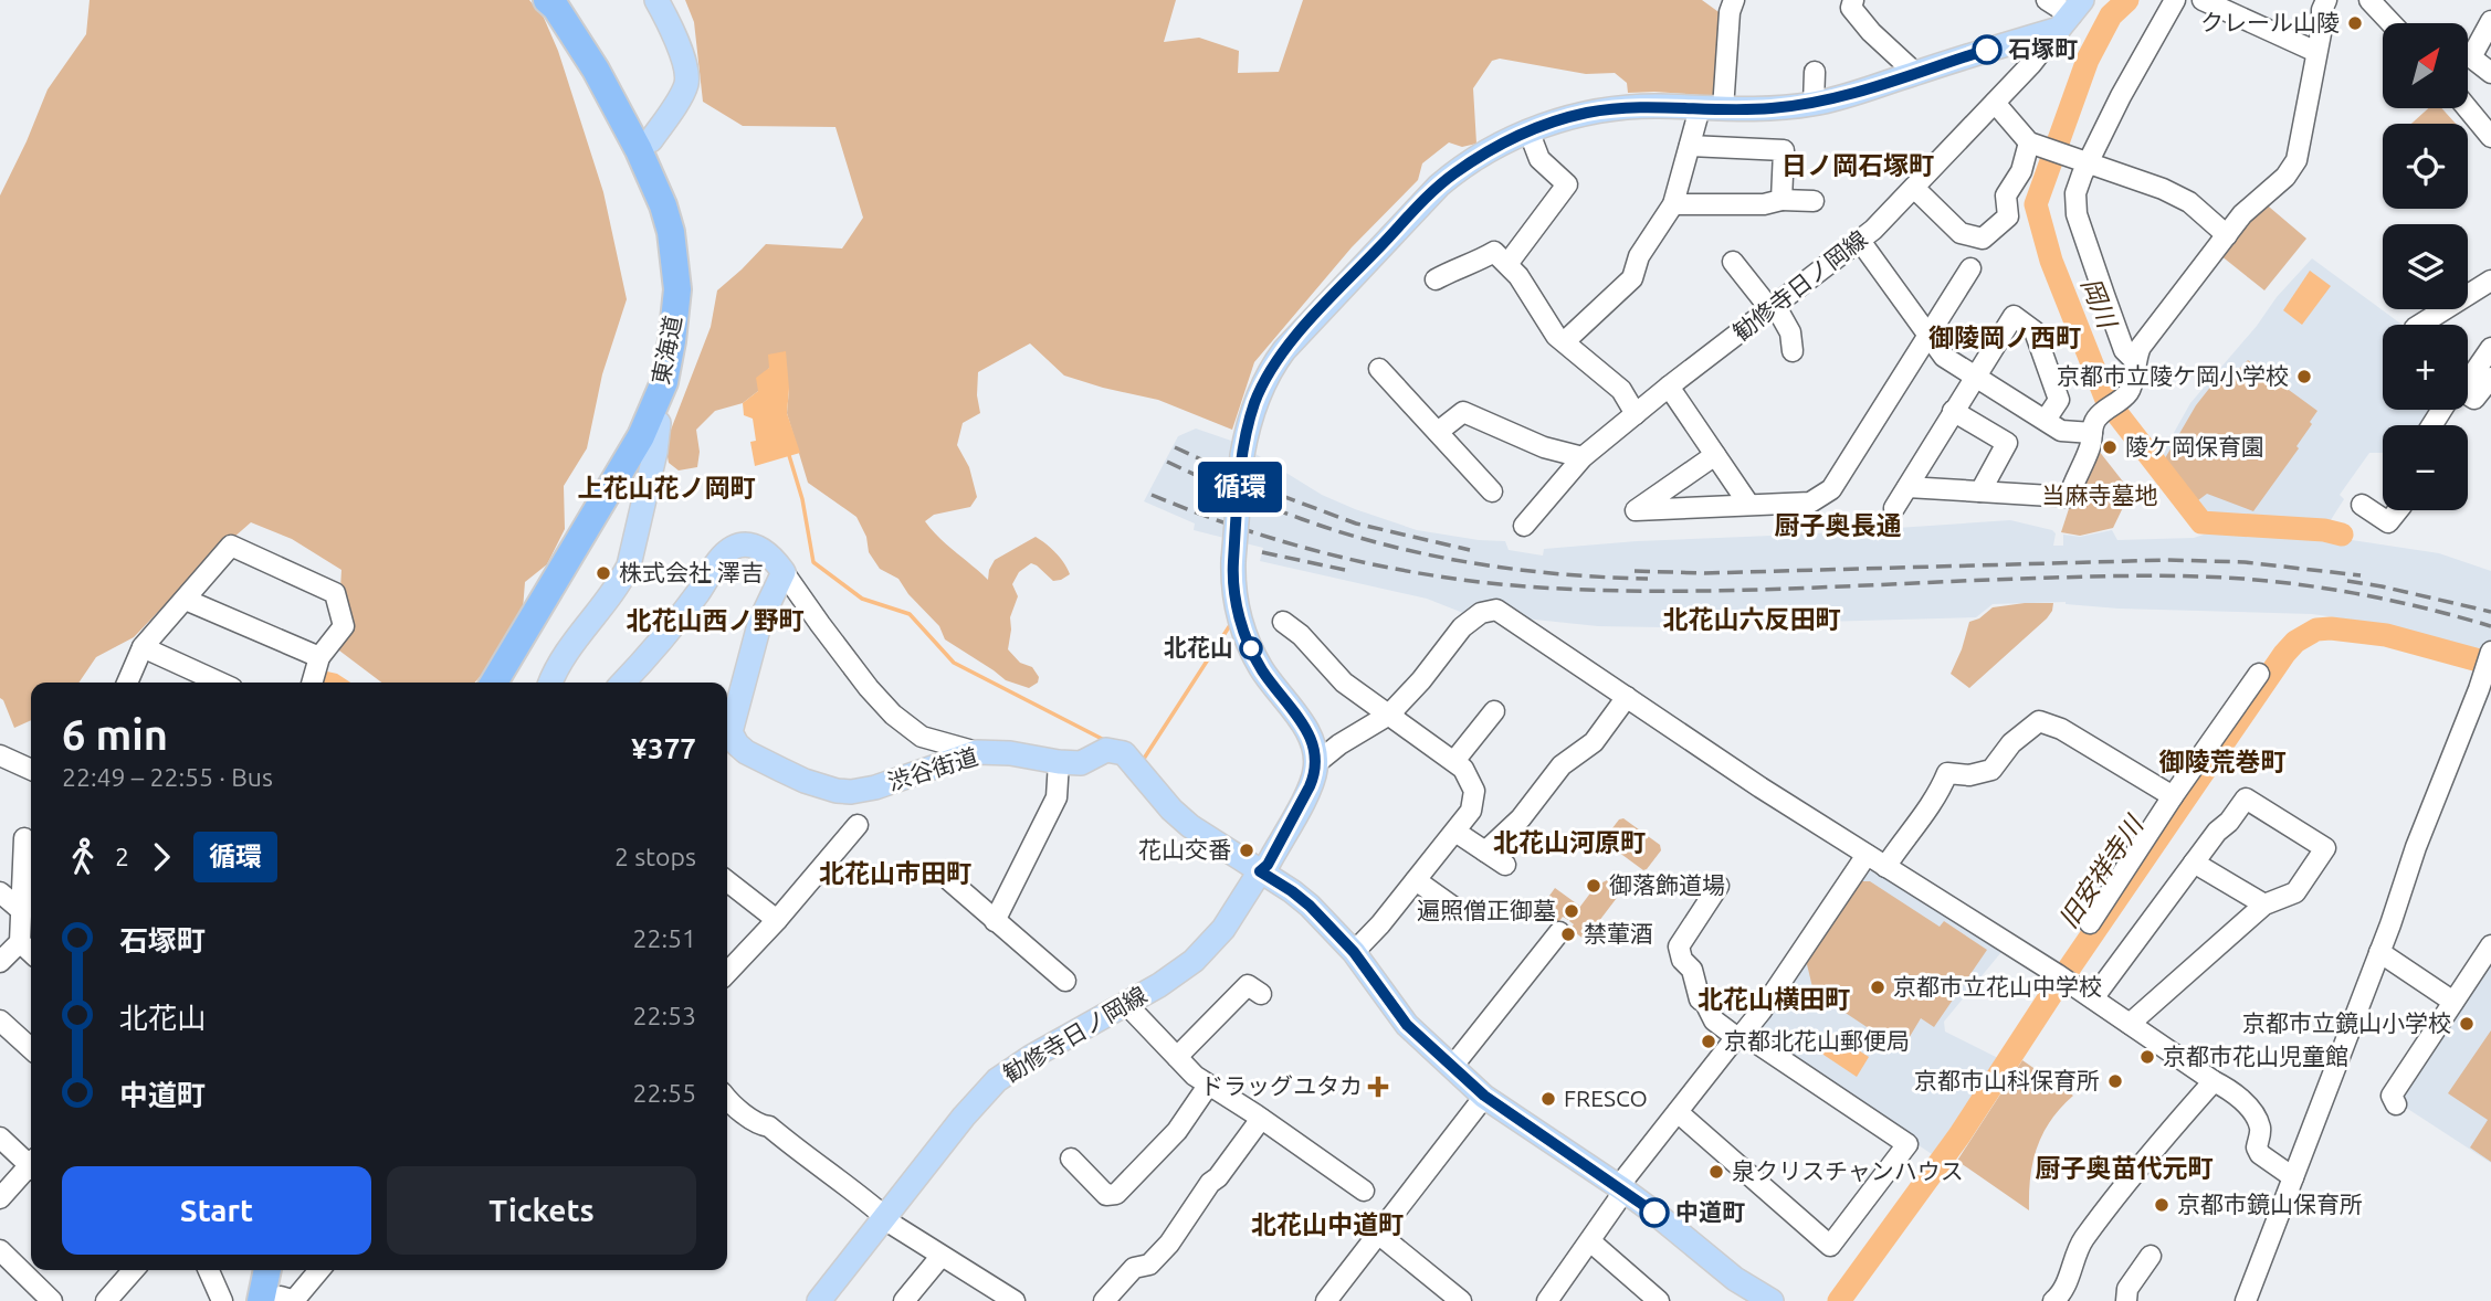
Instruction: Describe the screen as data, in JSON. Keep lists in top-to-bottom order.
{
  "streets": {
    "highway": ["東海道"],
    "main road": ["勧修寺日ノ岡線", "渋谷街道"]
  },
  "crossings": [
    ["勧修寺日ノ岡線", "渋谷街道"]
  ],
  "districts": [
    "日ノ岡石塚町",
    "御陵岡ノ西町",
    "上花山花ノ岡町",
    "厨子奥長通",
    "北花山六反田町",
    "北花山西ノ野町",
    "御陵荒巻町",
    "北花山河原町",
    "北花山市田町",
    "北花山横田町",
    "厨子奥苗代元町",
    "北花山中道町"
  ],
  "water": ["岡川", "旧安祥寺川"],
  "parks": ["当麻寺墓地"],
  "places": {
    "other": [
      "クレール山陵",
      "石塚町",
      "京都市立陵ケ岡小学校",
      "陵ケ岡保育園",
      "株式会社 澤吉",
      "北花山",
      "花山交番",
      "御落飾道場",
      "遍照僧正御墓",
      "禁葷酒",
      "京都市立花山中学校",
      "京都市立鏡山小学校",
      "京都北花山郵便局",
      "京都市花山児童館",
      "京都市山科保育所",
      "FRESCO",
      "泉クリスチャンハウス",
      "京都市鏡山保育所",
      "中道町"
    ],
    "health": ["ドラッグユタカ"]
  },
  "lines": ["bus line 循環"],
  "north": "top right",
  "page": {
    "on_map": "循環",
    "map_buttons": ["+", "−"],
    "heading": ["6 min", "22:49 – 22:55 · Bus", "¥377"],
    "legs": ["2", "循環", "2 stops"],
    "list": [
      {
        "name": "石塚町",
        "value": "22:51"
      },
      {
        "name": "北花山",
        "value": "22:53"
      },
      {
        "name": "中道町",
        "value": "22:55"
      }
    ],
    "buttons": ["Start", "Tickets"]
  }
}
